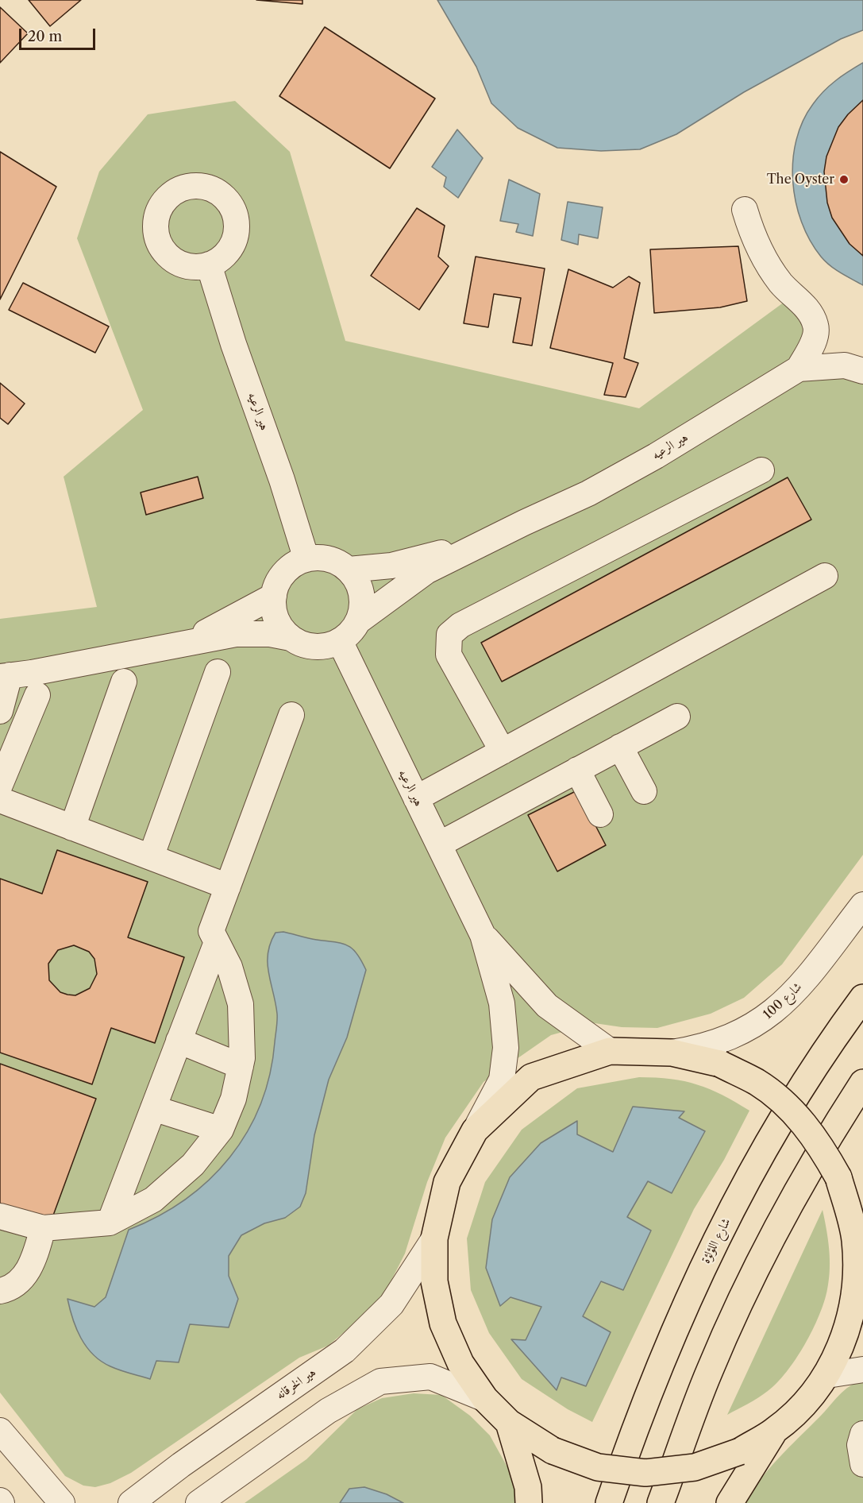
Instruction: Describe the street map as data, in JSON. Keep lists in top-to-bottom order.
{
  "streets": {
    "main road": ["شارع اللؤلؤة"],
    "street": ["هير الرعيه", "شارع 100", "هير الخرقانه"]
  },
  "places": ["The Oyster"],
  "scale_bar": "20 m"
}
